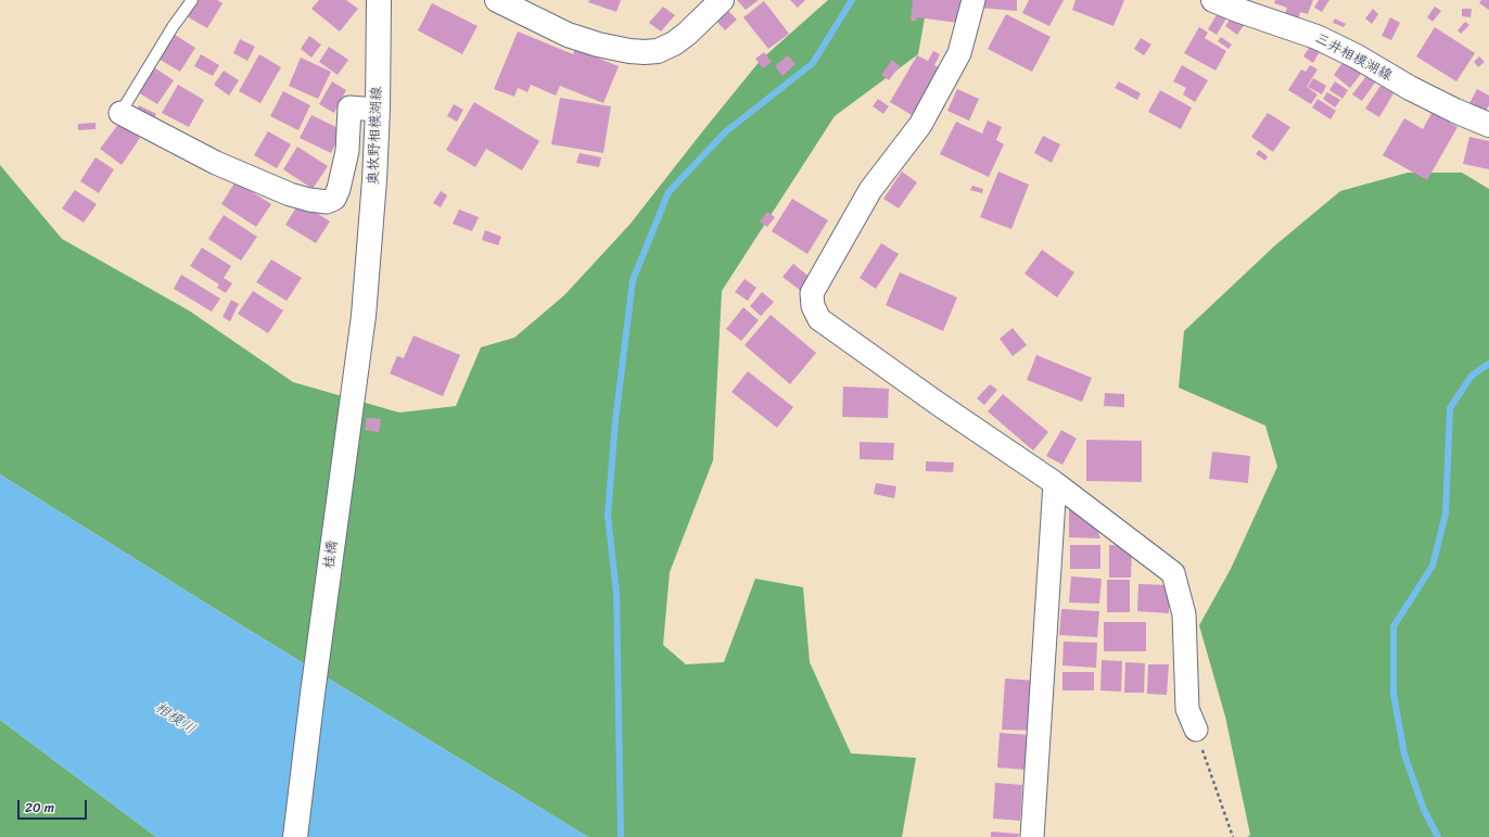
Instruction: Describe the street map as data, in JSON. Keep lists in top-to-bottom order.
{
  "streets": {
    "main road": ["三井相模湖線", "奥牧野相模湖線", "桂橋"]
  },
  "crossings": [
    ["奥牧野相模湖線", "桂橋"]
  ],
  "water": ["相模川"],
  "scale_bar": "20 m"
}
